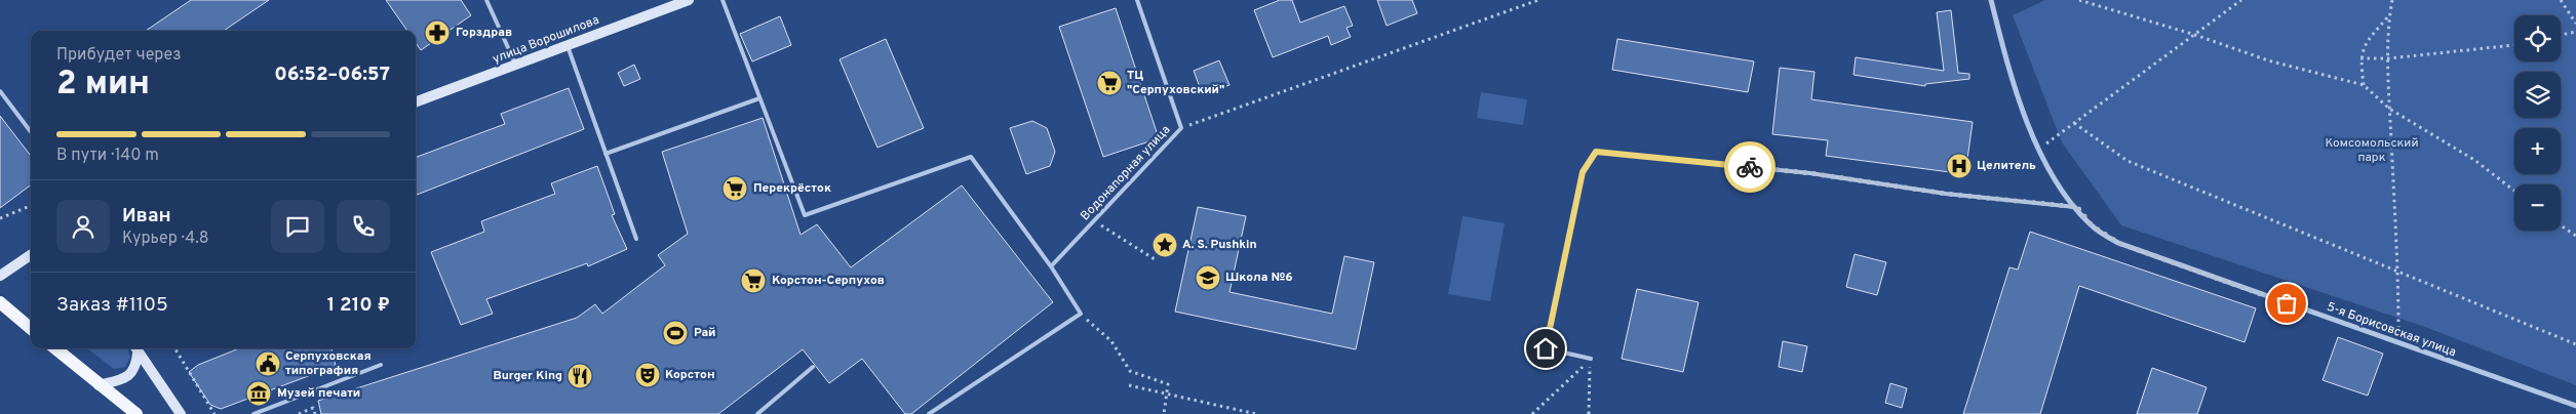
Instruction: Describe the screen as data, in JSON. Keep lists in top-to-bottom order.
{
  "streets": {
    "main road": ["улица Ворошилова"],
    "street": ["5-я Борисовская улица"],
    "lane": ["Водонапорная улица"]
  },
  "parks": ["Комсомольский парк"],
  "places": {
    "pharmacy": ["Горздрав"],
    "supermarket": ["ТЦ \"Серпуховский\"", "Перекрёсток", "Корстон-Серпухов"],
    "hospital": ["Целитель"],
    "place": ["A. S. Pushkin"],
    "school or university": ["Школа №6"],
    "sports": ["Рай"],
    "public building": ["Серпуховская типография"],
    "theatre": ["Корстон"],
    "restaurant": ["Burger King"],
    "museum": ["Музей печати"]
  },
  "page": {
    "map_buttons": ["+", "−"],
    "heading": ["2 мин", "Прибудет через", "06:52–06:57"],
    "panel": [
      "Иван",
      "Курьер · 4.8",
      "Заказ #1105",
      "1 210 ₽"
    ],
    "bar": "В пути · 140 m"
  }
}
